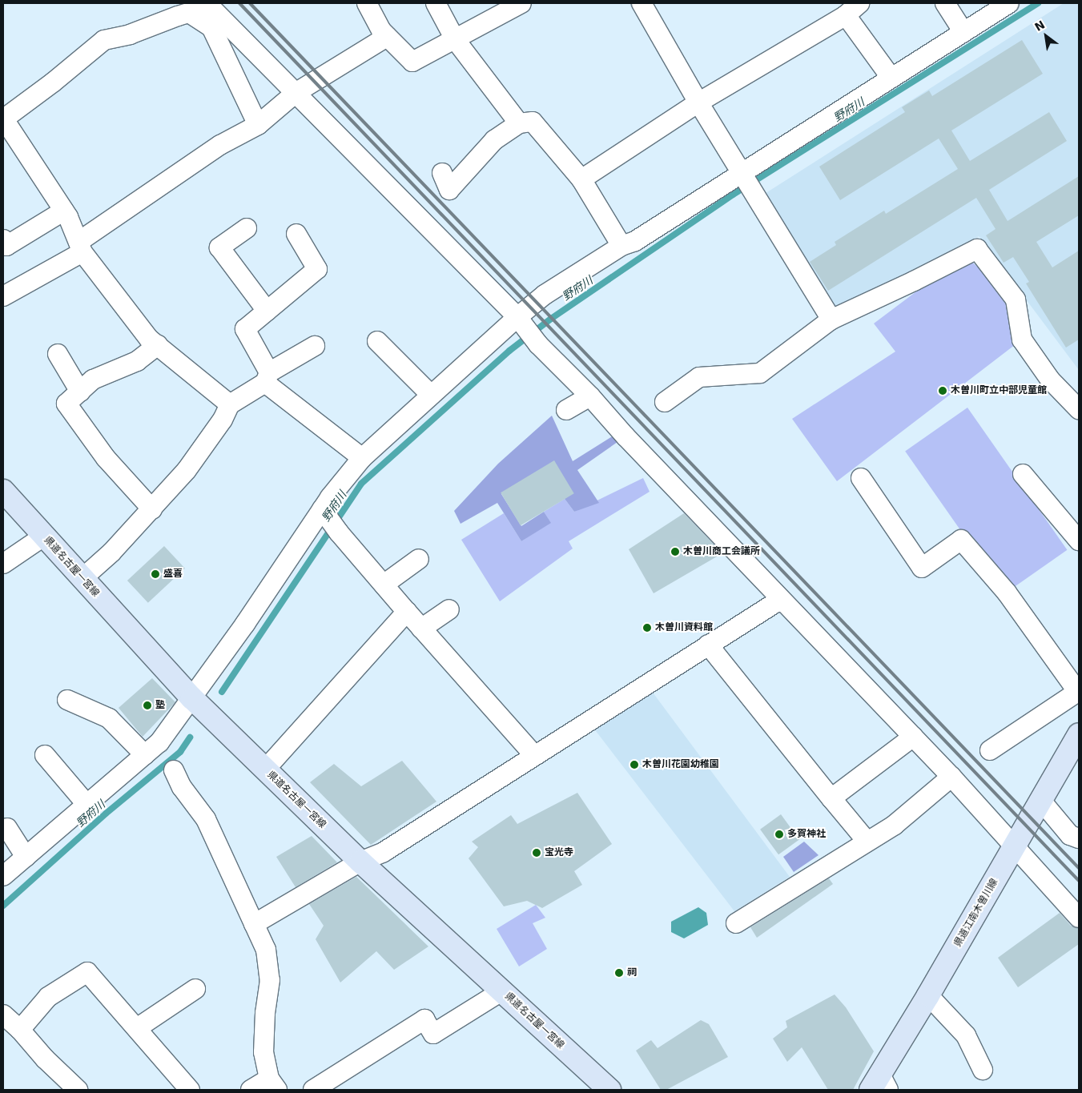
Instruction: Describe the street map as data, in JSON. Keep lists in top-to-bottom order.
{
  "streets": {
    "main road": ["県道名古屋一宮線", "県道江南木曽川線"]
  },
  "water": ["野府川"],
  "places": [
    "木曽川町立中部児童館",
    "木曽川商工会議所",
    "盛喜",
    "木曽川資料館",
    "塾",
    "木曽川花園幼稚園",
    "多賀神社",
    "宝光寺",
    "祠"
  ],
  "north": "top left"
}
